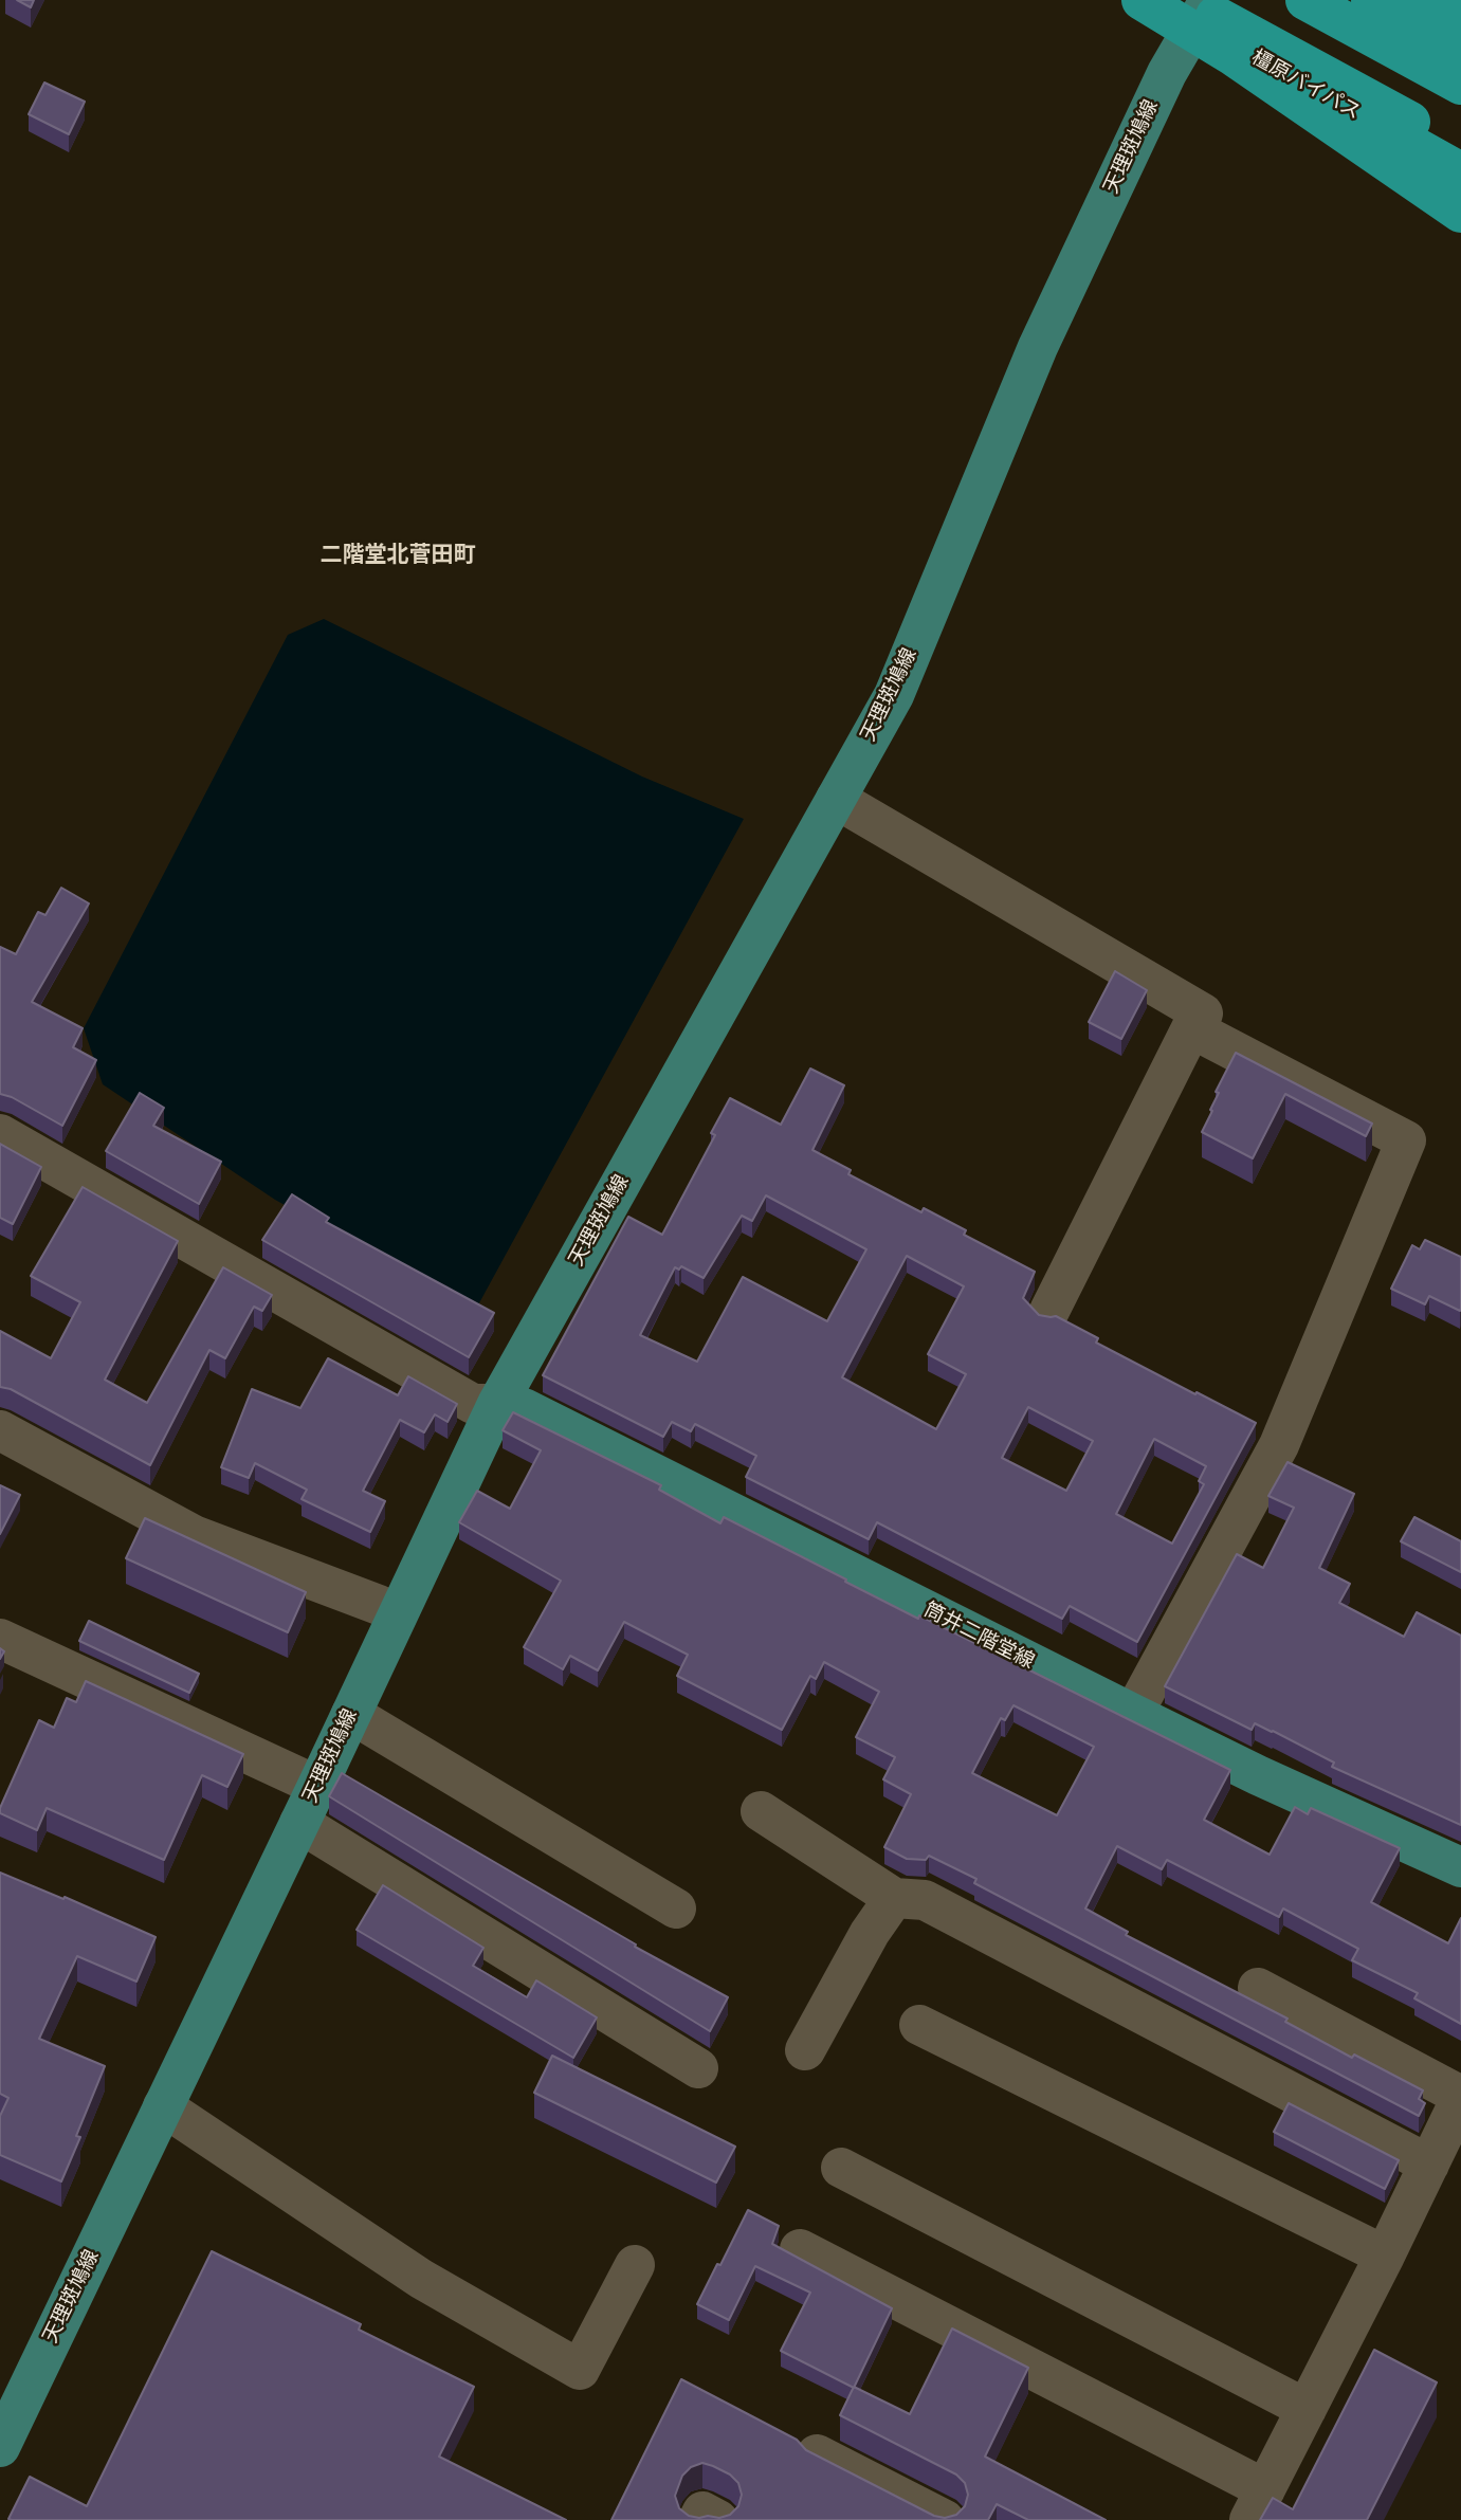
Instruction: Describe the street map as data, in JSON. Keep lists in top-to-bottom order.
{
  "streets": {
    "highway": ["橿原バイパス"],
    "main road": ["天理斑鳩線", "筒井二階堂線"]
  },
  "crossings": [
    ["橿原バイパス", "天理斑鳩線"],
    ["天理斑鳩線", "筒井二階堂線"]
  ],
  "districts": ["二階堂北菅田町"]
}
